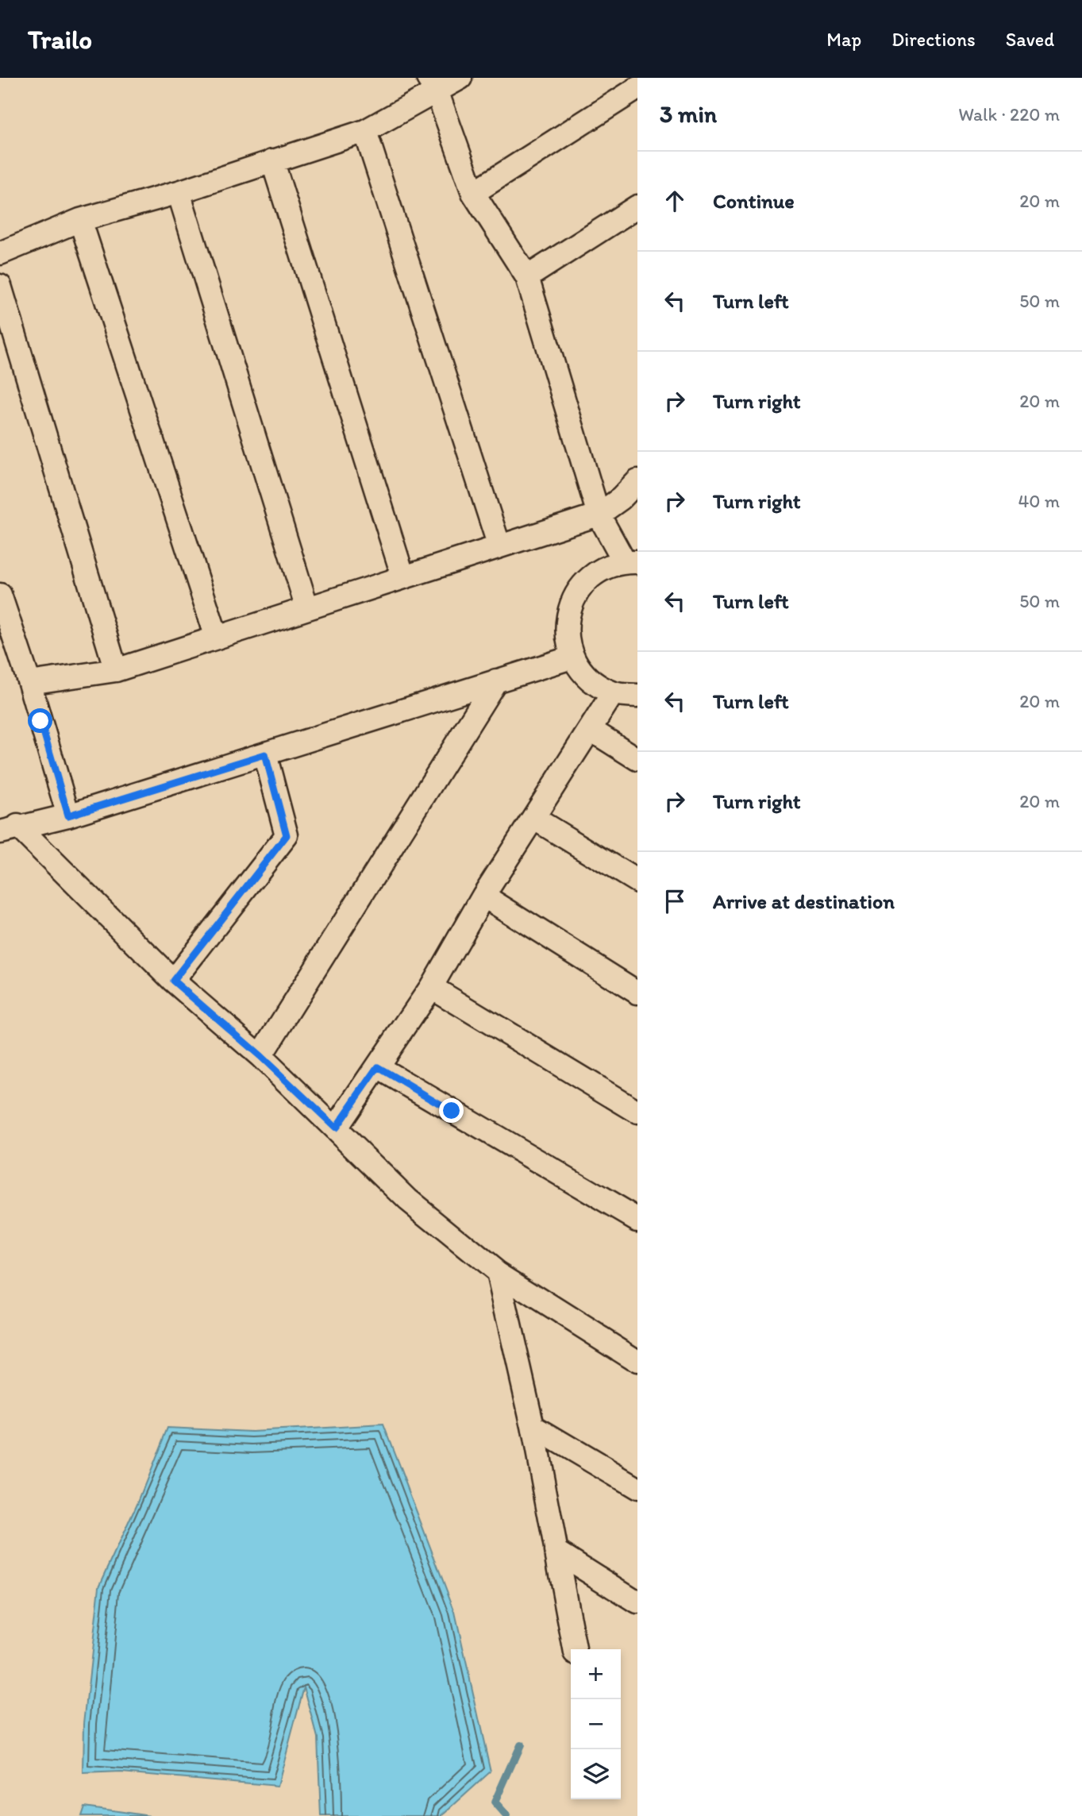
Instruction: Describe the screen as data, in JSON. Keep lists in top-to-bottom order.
{
  "page": {
    "header": "Trailo",
    "nav": ["Map", "Directions", "Saved"],
    "heading": ["3 min", "Walk · 220 m"],
    "list": [
      ["Continue", "20 m"],
      ["Turn left", "50 m"],
      ["Turn right", "20 m"],
      ["Turn right", "40 m"],
      ["Turn left", "50 m"],
      ["Turn left", "20 m"],
      ["Turn right", "20 m"],
      "Arrive at destination"
    ],
    "map_buttons": ["+", "−"]
  }
}
